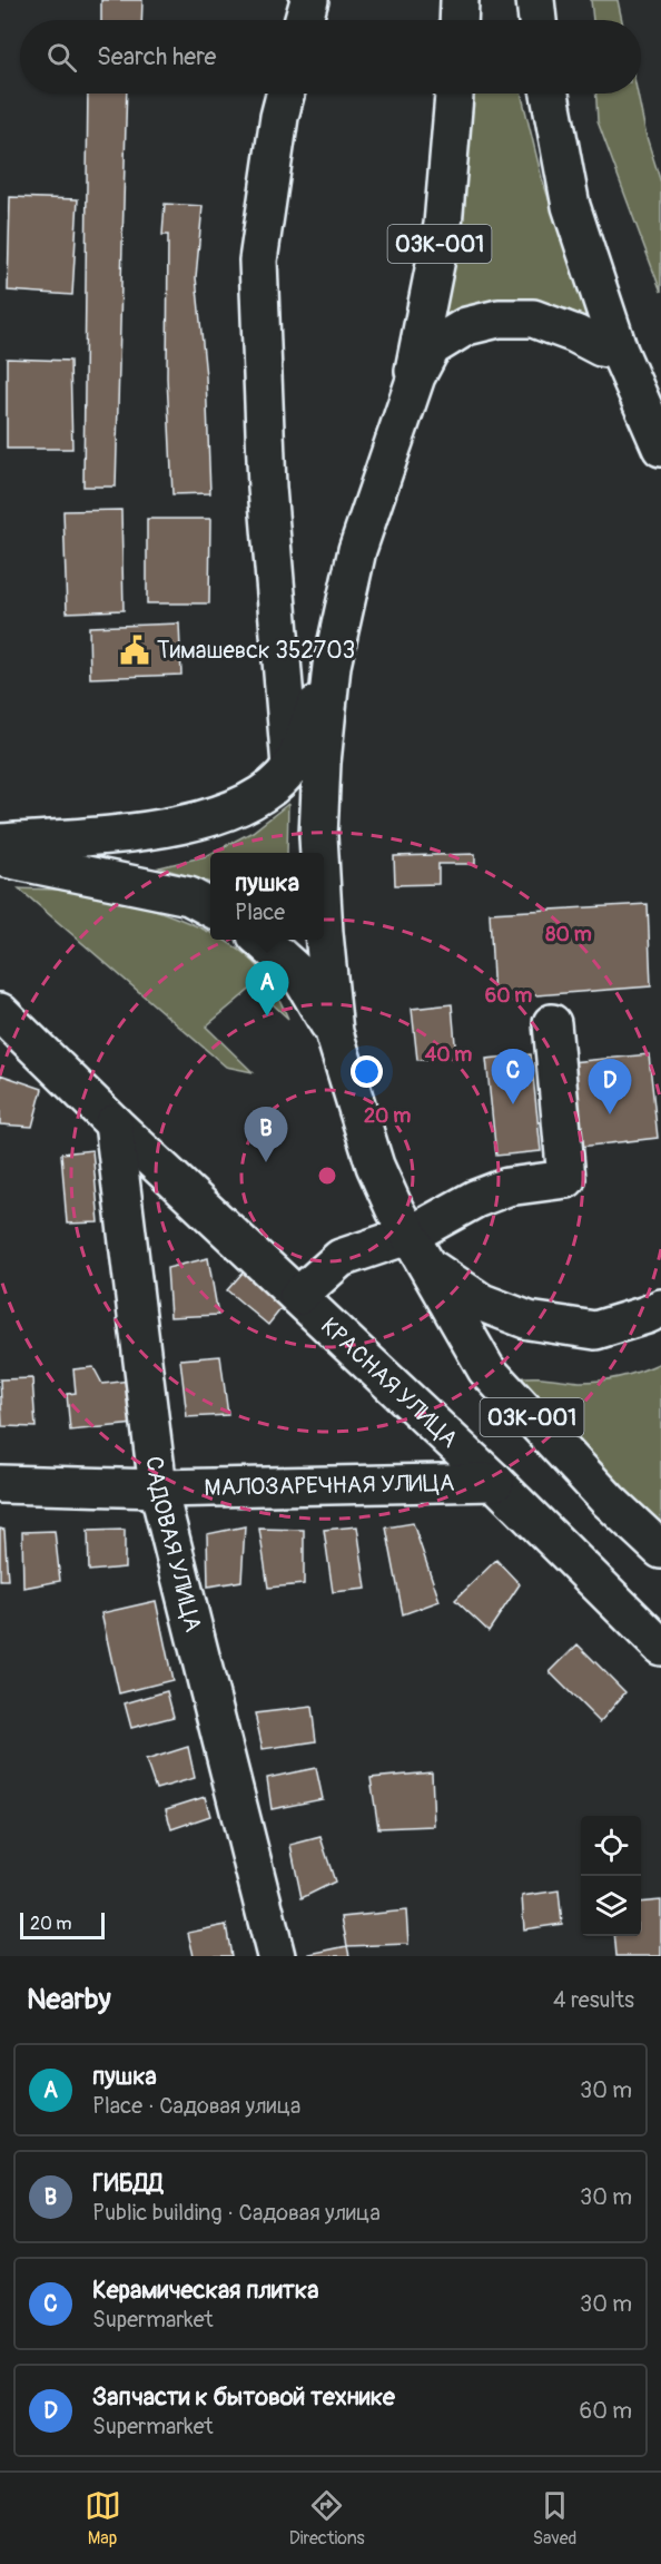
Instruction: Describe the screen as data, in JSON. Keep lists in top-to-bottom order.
{
  "streets": {
    "main road": [
      "03К-001",
      "КРАСНАЯ УЛИЦА",
      "МАЛОЗАРЕЧНАЯ УЛИЦА",
      "САДОВАЯ УЛИЦА"
    ]
  },
  "crossings": [
    ["КРАСНАЯ УЛИЦА", "МАЛОЗАРЕЧНАЯ УЛИЦА"],
    ["КРАСНАЯ УЛИЦА", "САДОВАЯ УЛИЦА"],
    ["МАЛОЗАРЕЧНАЯ УЛИЦА", "САДОВАЯ УЛИЦА"]
  ],
  "places": {
    "public building": ["Тимашевск 352703"]
  },
  "scale_bar": "20 m",
  "page": {
    "search": "Search here",
    "popup": ["пушка", "Place"],
    "pins": [
      "A",
      "C",
      "D",
      "B"
    ],
    "scale": "20 m",
    "heading": ["Nearby", "4 results"],
    "list": [
      {
        "mark": "A",
        "name": "пушка",
        "note": "Place · Садовая улица",
        "value": "30 m"
      },
      {
        "mark": "B",
        "name": "ГИБДД",
        "note": "Public building · Садовая улица",
        "value": "30 m"
      },
      {
        "mark": "C",
        "name": "Керамическая плитка",
        "note": "Supermarket",
        "value": "30 m"
      },
      {
        "mark": "D",
        "name": "Запчасти к бытовой технике",
        "note": "Supermarket",
        "value": "60 m"
      }
    ],
    "nav": ["Map", "Directions", "Saved"]
  },
  "rings": [
    "80 m",
    "60 m",
    "40 m",
    "20 m"
  ]
}
